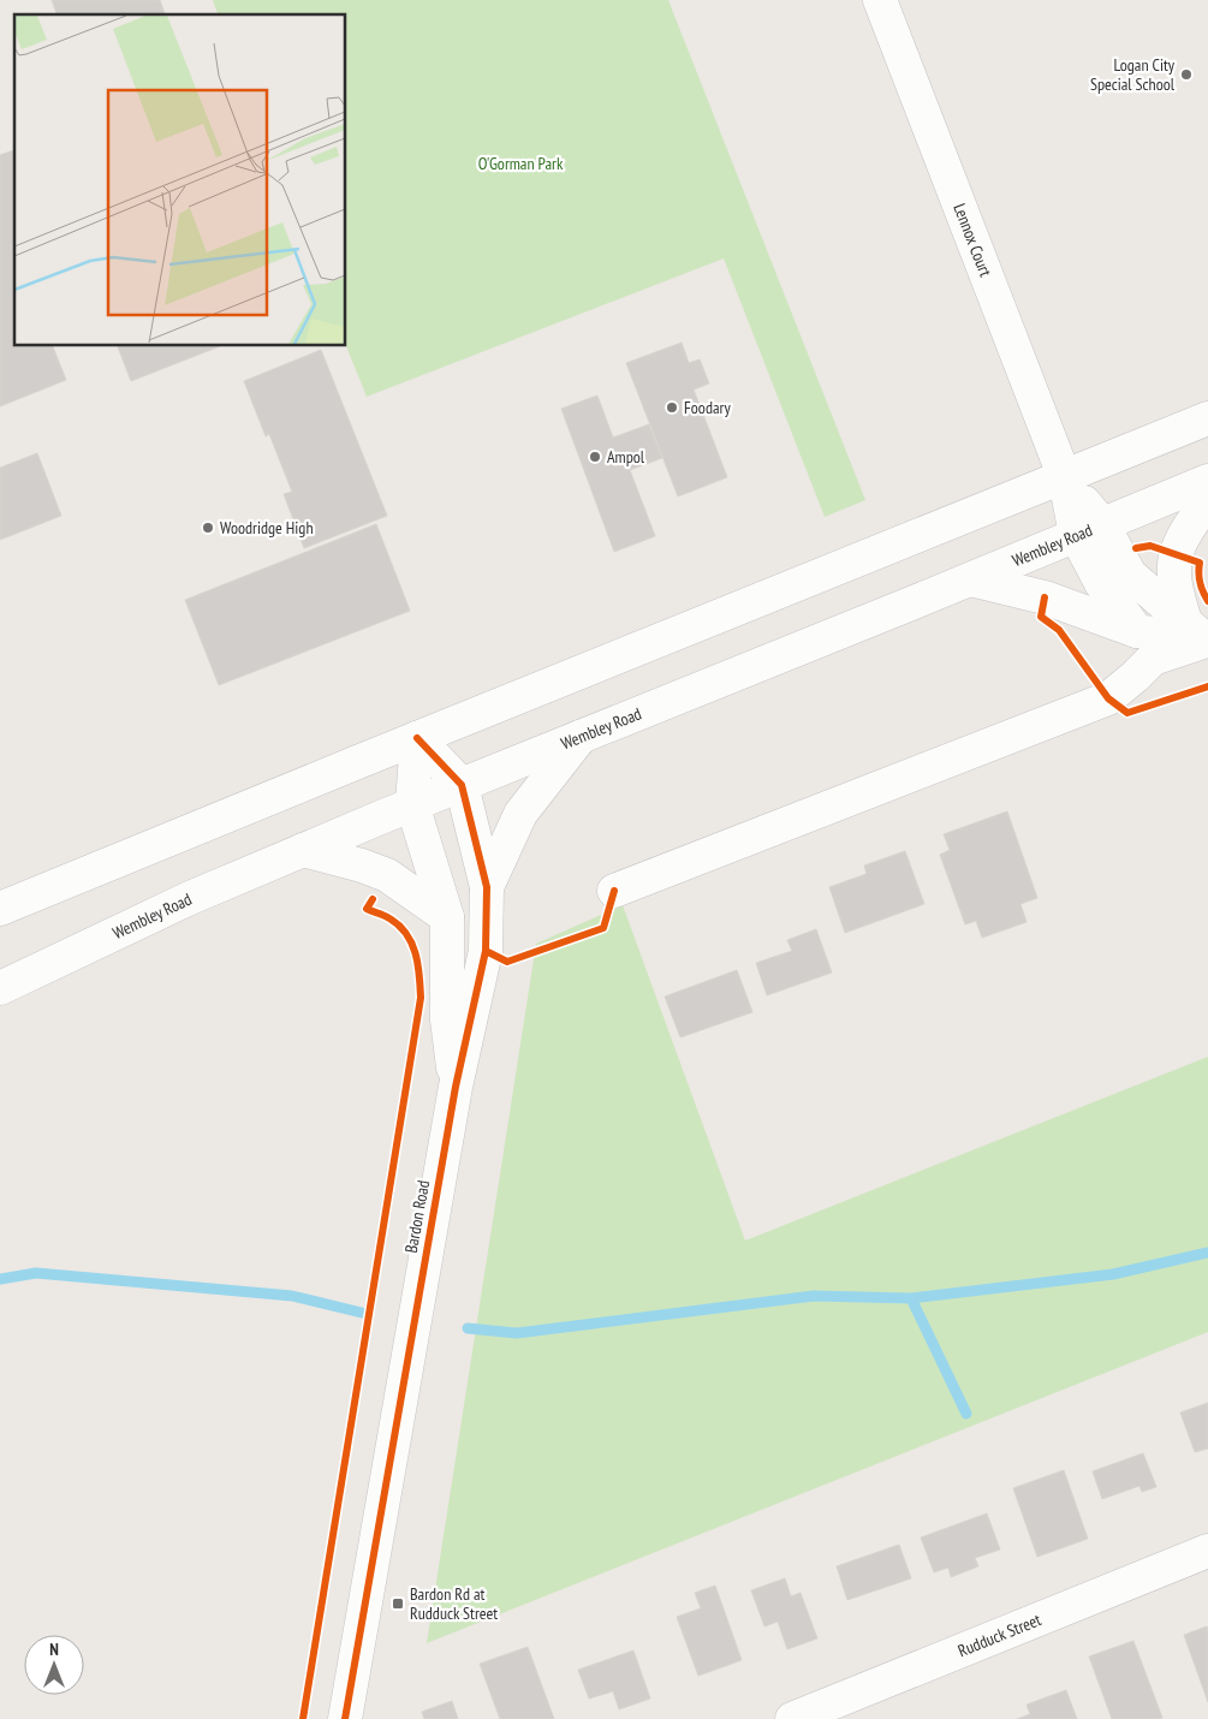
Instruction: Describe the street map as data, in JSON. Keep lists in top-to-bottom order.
{
  "streets": {
    "street": [
      "Lennox Court",
      "Wembley Road",
      "Bardon Road",
      "Rudduck Street"
    ]
  },
  "crossings": [
    ["Lennox Court", "Wembley Road"],
    ["Wembley Road", "Bardon Road"]
  ],
  "parks": ["O'Gorman Park"],
  "places": {
    "other": [
      "Logan City Special School",
      "Foodary",
      "Ampol",
      "Woodridge High"
    ],
    "transit": ["Bardon Rd at Rudduck Street"]
  },
  "north": "top"
}
